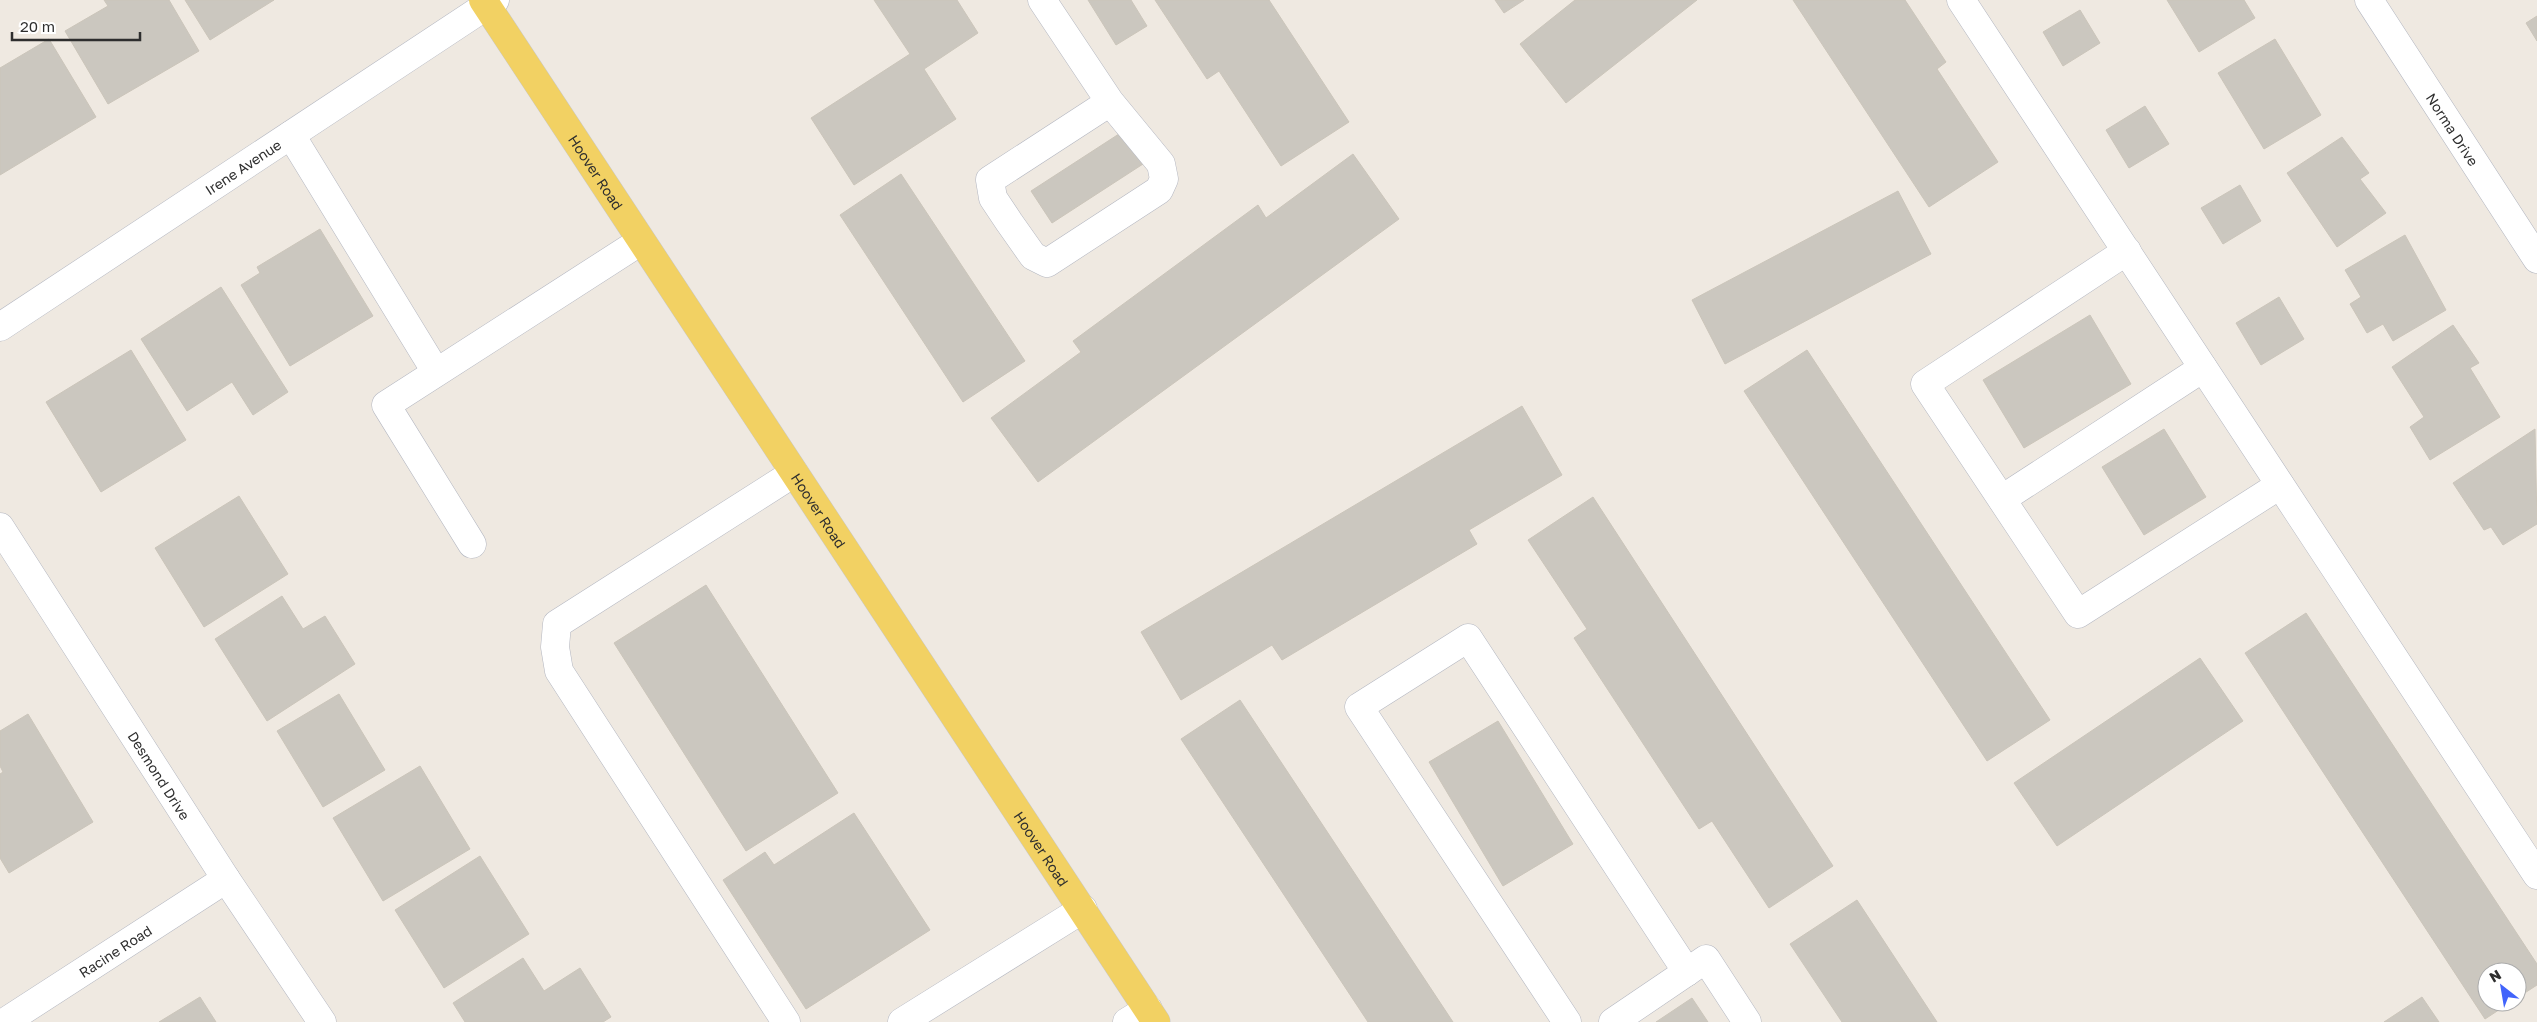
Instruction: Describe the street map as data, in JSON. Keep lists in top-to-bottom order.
{
  "streets": {
    "main road": ["Hoover Road"],
    "street": [
      "Norma Drive",
      "Irene Avenue",
      "Desmond Drive",
      "Racine Road"
    ]
  },
  "crossings": [
    ["Irene Avenue", "Hoover Road"],
    ["Desmond Drive", "Racine Road"]
  ],
  "scale_bar": "20 m",
  "north": "top left"
}
